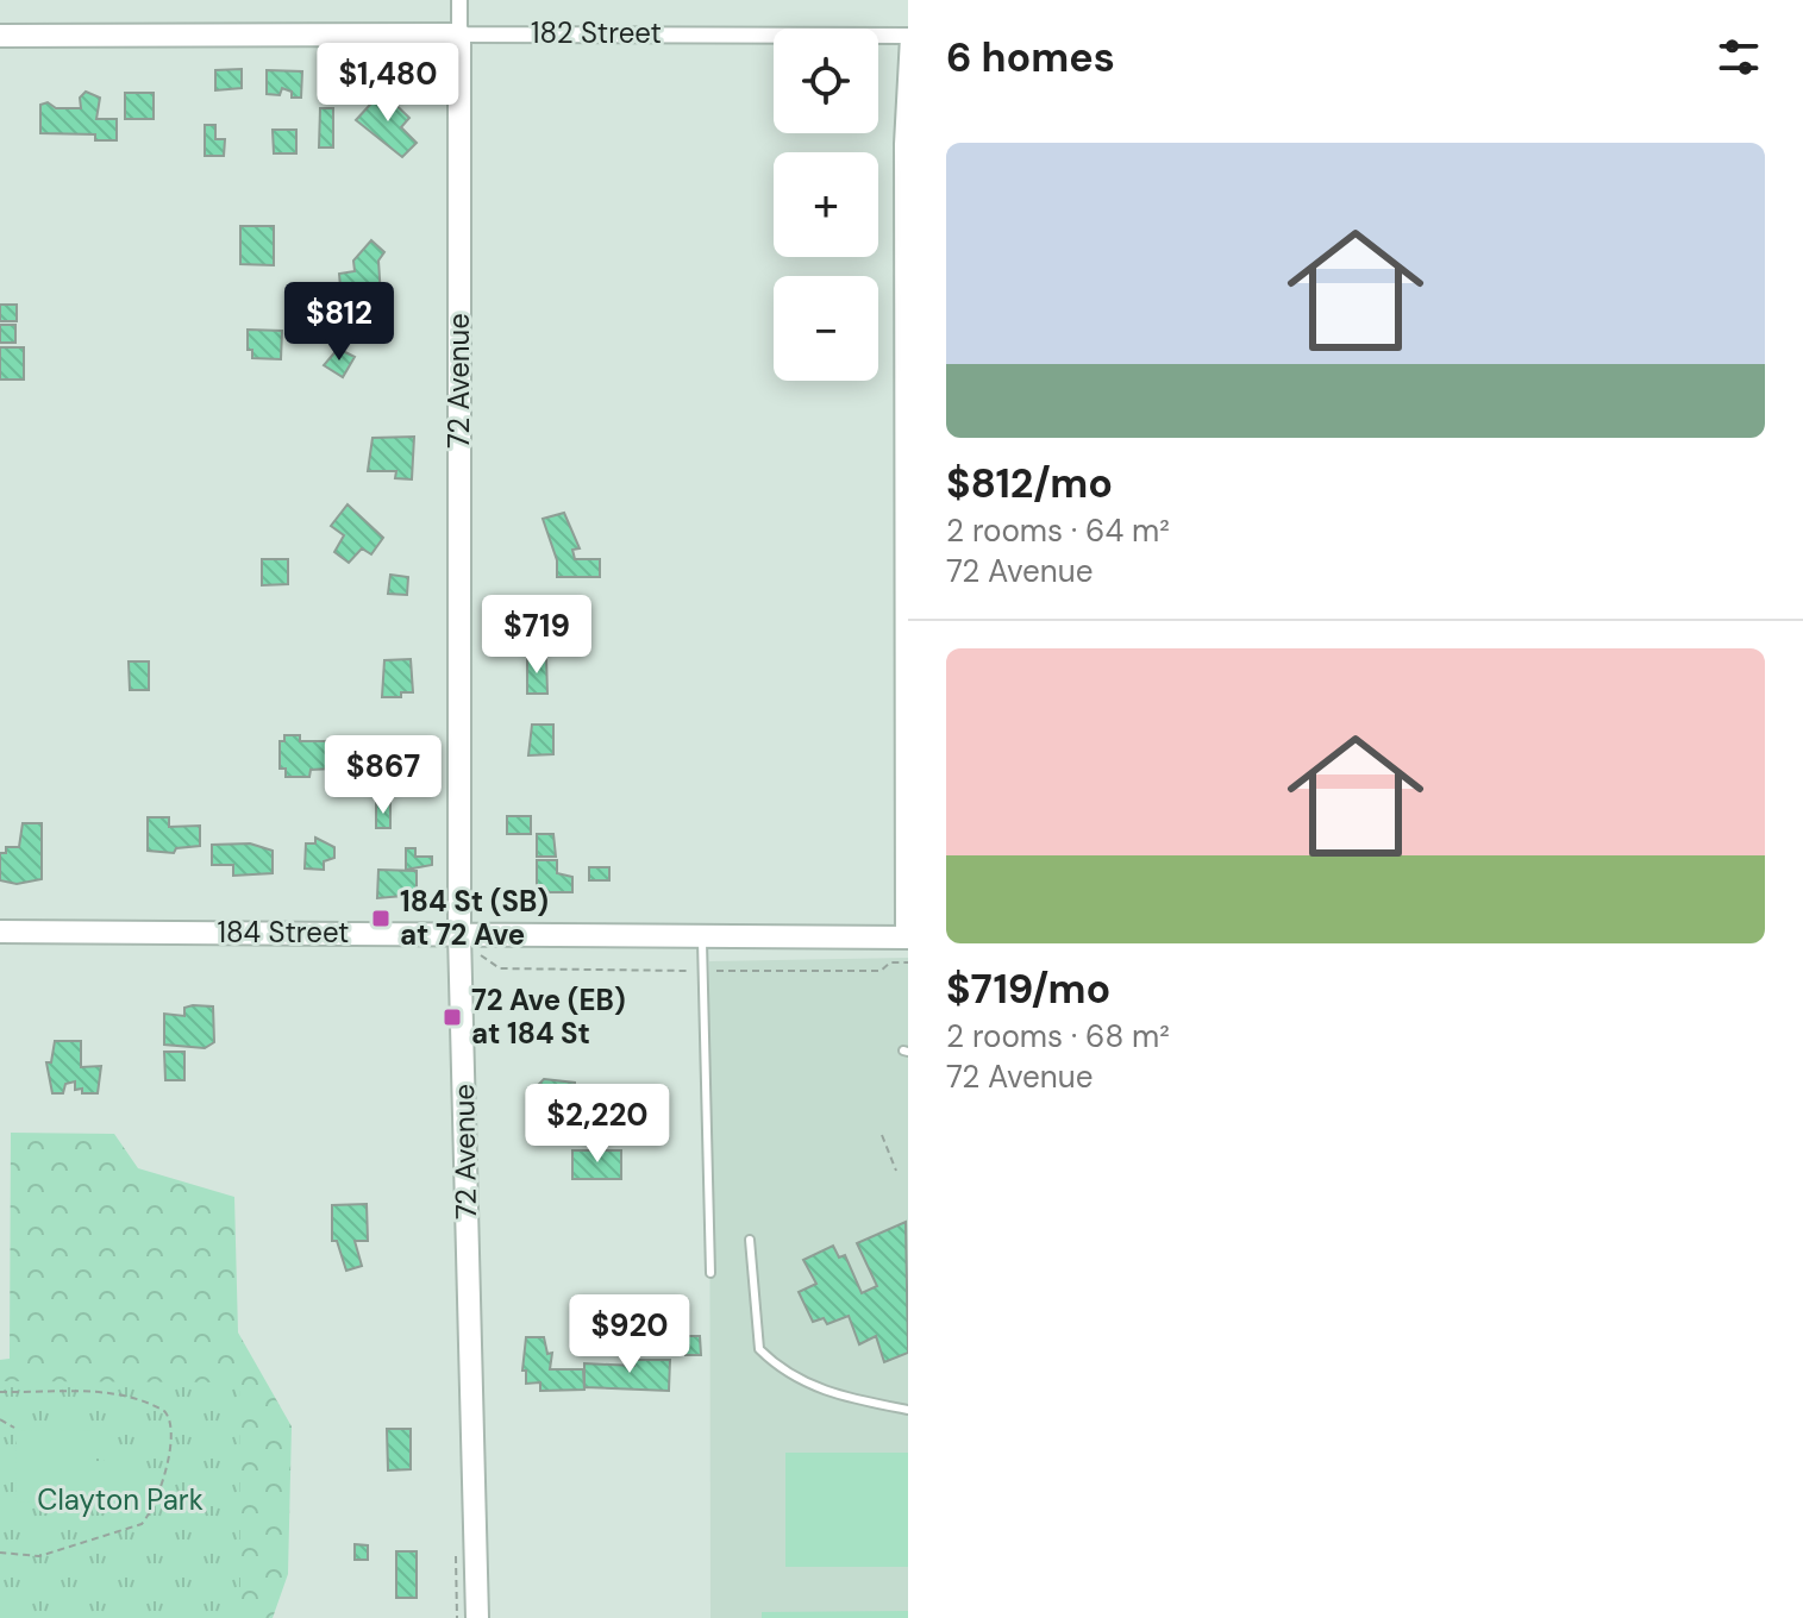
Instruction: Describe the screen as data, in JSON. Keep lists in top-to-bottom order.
{
  "streets": {
    "main road": ["182 Street", "72 Avenue", "184 Street"]
  },
  "crossings": [
    ["182 Street", "72 Avenue"],
    ["72 Avenue", "184 Street"]
  ],
  "parks": ["Clayton Park"],
  "places": {
    "transit": ["184 St (SB) at 72 Ave", "72 Ave (EB) at 184 St"]
  },
  "page": {
    "heading": "6 homes",
    "map_buttons": ["+", "−"],
    "price": [
      "$1,480",
      "$812",
      "$719",
      "$867",
      "$2,220",
      "$920"
    ],
    "list": [
      {
        "name": "$812/mo",
        "note": "2 rooms · 64 m² · 72 Avenue"
      },
      {
        "name": "$719/mo",
        "note": "2 rooms · 68 m² · 72 Avenue"
      }
    ]
  }
}
